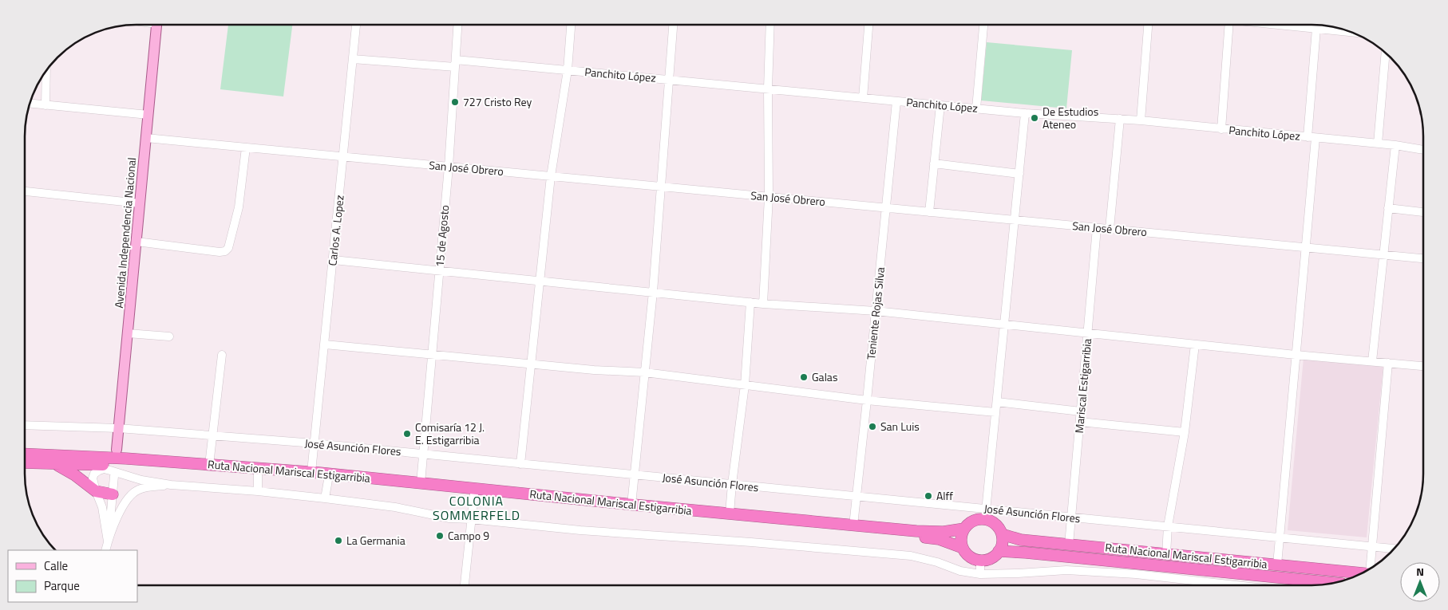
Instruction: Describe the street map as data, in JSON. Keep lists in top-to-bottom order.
{
  "streets": {
    "highway": ["Ruta Nacional Mariscal Estigarribia"],
    "main road": ["Avenida Independencia Nacional"],
    "street": [
      "Panchito López",
      "San José Obrero",
      "Carlos A. Lopez",
      "15 de Agosto",
      "Teniente Rojas Silva",
      "Mariscal Estigarribia",
      "José Asunción Flores"
    ]
  },
  "crossings": [
    ["Panchito López", "Carlos A. Lopez"],
    ["Panchito López", "15 de Agosto"],
    ["Panchito López", "Teniente Rojas Silva"],
    ["San José Obrero", "Carlos A. Lopez"],
    ["San José Obrero", "Avenida Independencia Nacional"],
    ["San José Obrero", "15 de Agosto"],
    ["San José Obrero", "Teniente Rojas Silva"],
    ["San José Obrero", "Mariscal Estigarribia"],
    ["Carlos A. Lopez", "José Asunción Flores"],
    ["Carlos A. Lopez", "Ruta Nacional Mariscal Estigarribia"],
    ["Avenida Independencia Nacional", "José Asunción Flores"],
    ["15 de Agosto", "José Asunción Flores"],
    ["15 de Agosto", "Ruta Nacional Mariscal Estigarribia"],
    ["Teniente Rojas Silva", "José Asunción Flores"],
    ["Teniente Rojas Silva", "Ruta Nacional Mariscal Estigarribia"],
    ["Mariscal Estigarribia", "José Asunción Flores"],
    ["Mariscal Estigarribia", "Ruta Nacional Mariscal Estigarribia"],
    ["José Asunción Flores", "Ruta Nacional Mariscal Estigarribia"]
  ],
  "districts": ["COLONIA SOMMERFELD"],
  "places": [
    "727 Cristo Rey",
    "De Estudios Ateneo",
    "Galas",
    "San Luis",
    "Comisaría 12 J. E. Estigarribia",
    "Alff",
    "Campo 9",
    "La Germania"
  ],
  "legend": ["Calle", "Parque"],
  "north": "top"
}
